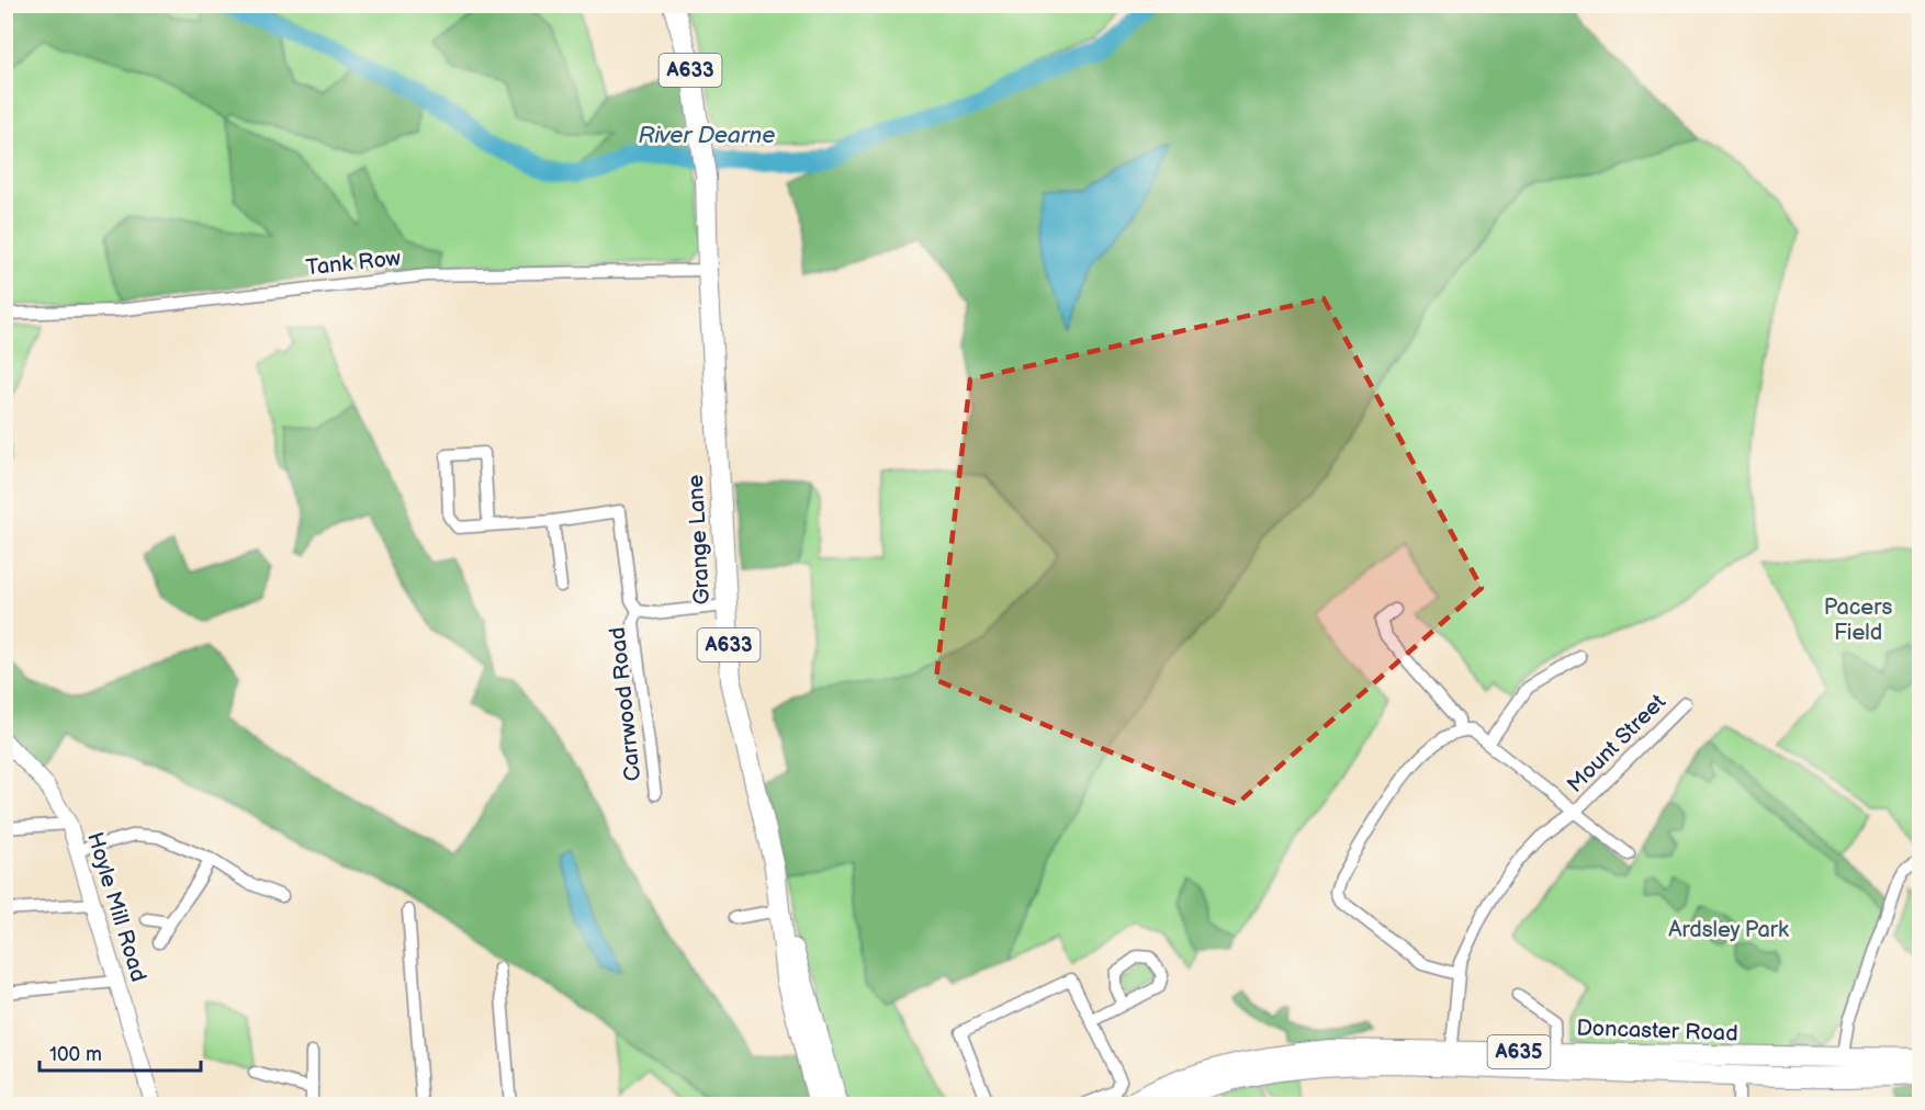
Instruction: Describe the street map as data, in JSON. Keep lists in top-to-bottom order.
{
  "streets": {
    "highway": [
      "A633",
      "Grange Lane",
      "Doncaster Road",
      "A635"
    ],
    "street": [
      "Tank Row",
      "Carrwood Road",
      "Mount Street",
      "Hoyle Mill Road"
    ]
  },
  "crossings": [
    ["A633", "Grange Lane"],
    ["Tank Row", "Grange Lane"],
    ["Grange Lane", "Carrwood Road"],
    ["Mount Street", "Doncaster Road"]
  ],
  "water": ["River Dearne"],
  "parks": ["Pacers Field", "Ardsley Park"],
  "scale_bar": "100 m"
}
